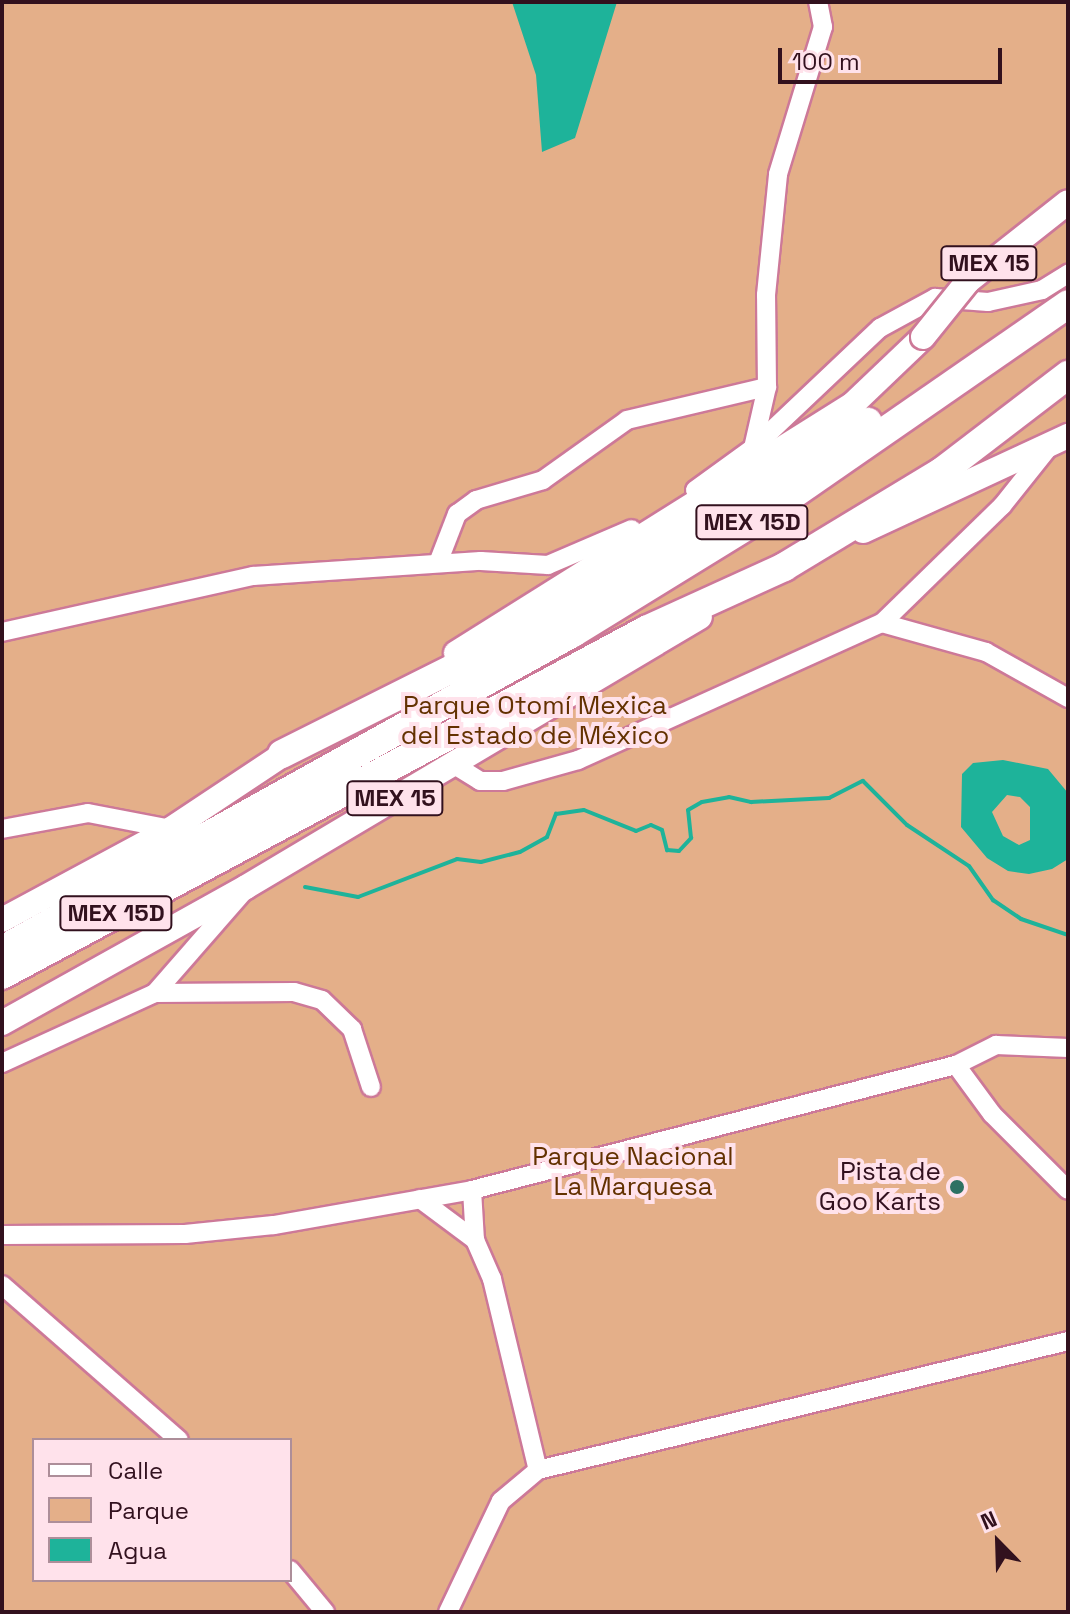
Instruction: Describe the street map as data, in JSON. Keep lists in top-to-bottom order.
{
  "streets": {
    "highway": ["MEX 15D"],
    "main road": ["MEX 15"]
  },
  "crossings": [
    ["MEX 15", "MEX 15D"]
  ],
  "parks": ["Parque Otomí Mexica del Estado de México", "Parque Nacional La Marquesa"],
  "places": ["Pista de Goo Karts"],
  "legend": ["Calle", "Parque", "Agua"],
  "scale_bar": "100 m",
  "north": "top left"
}
